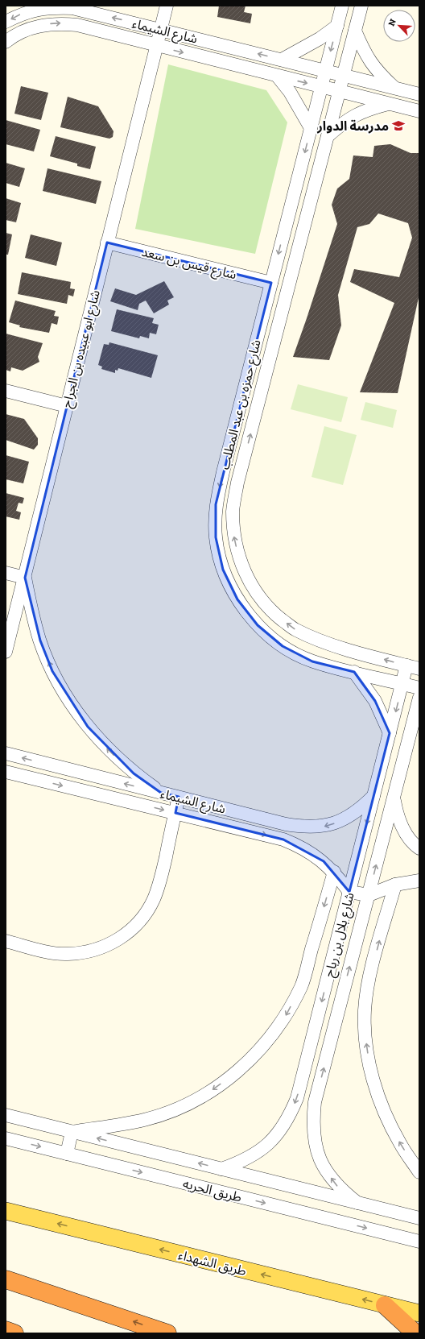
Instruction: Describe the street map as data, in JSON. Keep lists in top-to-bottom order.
{
  "streets": {
    "main road": ["طريق الشهداء"],
    "street": [
      "شارع الشيماء",
      "شارع قيس بن سعد",
      "شارع ابو عبيده بن الجراح",
      "شارع حمزه بن عبد المطلب",
      "شارع بلال بن رباح",
      "طريق الحريه"
    ]
  },
  "crossings": [
    ["شارع الشيماء", "شارع ابو عبيده بن الجراح"],
    ["شارع الشيماء", "شارع حمزه بن عبد المطلب"],
    ["شارع الشيماء", "شارع بلال بن رباح"],
    ["شارع قيس بن سعد", "شارع ابو عبيده بن الجراح"],
    ["شارع قيس بن سعد", "شارع حمزه بن عبد المطلب"],
    ["شارع حمزه بن عبد المطلب", "شارع بلال بن رباح"],
    ["شارع بلال بن رباح", "طريق الحريه"]
  ],
  "one_way": ["طريق الشهداء"],
  "places": {
    "school or university": ["مدرسة الدوار"]
  },
  "north": "top left"
}
